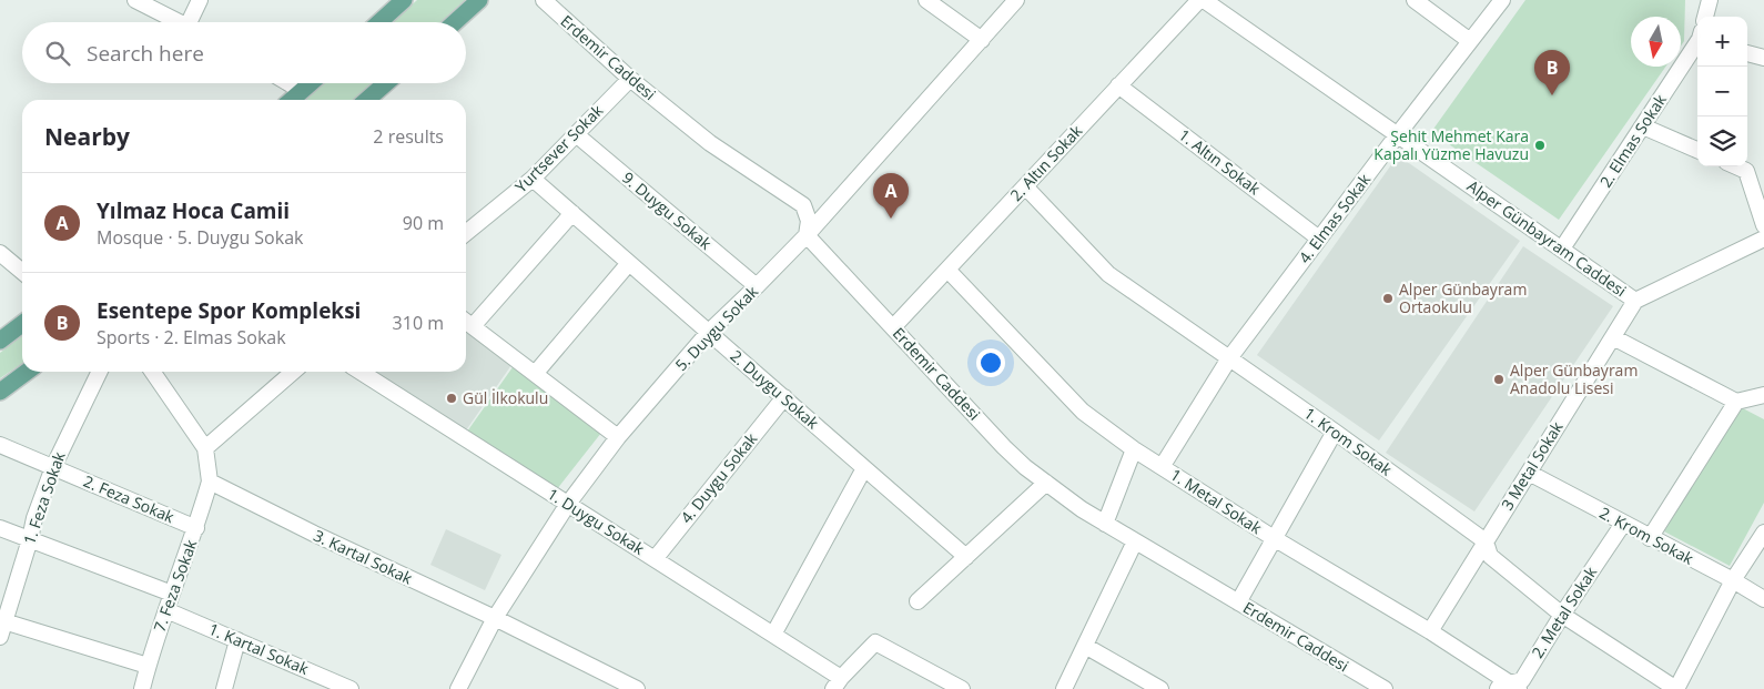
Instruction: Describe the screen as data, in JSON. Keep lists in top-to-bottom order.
{
  "streets": {
    "street": [
      "Erdemir Caddesi",
      "2. Elmas Sokak",
      "Yurtsever Sokak",
      "1. Altın Sokak",
      "2. Altın Sokak",
      "9. Duygu Sokak",
      "4. Elmas Sokak",
      "Alper Günbayram Caddesi",
      "5. Duygu Sokak",
      "2. Duygu Sokak",
      "1. Krom Sokak",
      "3 Metal Sokak",
      "4. Duygu Sokak",
      "1. Feza Sokak",
      "2. Feza Sokak",
      "1. Metal Sokak",
      "1. Duygu Sokak",
      "2. Krom Sokak",
      "3. Kartal Sokak",
      "7. Feza Sokak",
      "2. Metal Sokak",
      "1. Kartal Sokak"
    ]
  },
  "crossings": [
    ["Erdemir Caddesi", "Yurtsever Sokak"],
    ["Erdemir Caddesi", "2. Altın Sokak"],
    ["Erdemir Caddesi", "5. Duygu Sokak"],
    ["2. Elmas Sokak", "Alper Günbayram Caddesi"],
    ["Yurtsever Sokak", "9. Duygu Sokak"],
    ["Yurtsever Sokak", "2. Duygu Sokak"],
    ["1. Altın Sokak", "2. Altın Sokak"],
    ["1. Altın Sokak", "4. Elmas Sokak"],
    ["2. Altın Sokak", "1. Krom Sokak"],
    ["2. Altın Sokak", "1. Metal Sokak"],
    ["9. Duygu Sokak", "5. Duygu Sokak"],
    ["4. Elmas Sokak", "Alper Günbayram Caddesi"],
    ["4. Elmas Sokak", "1. Krom Sokak"],
    ["4. Elmas Sokak", "1. Metal Sokak"],
    ["Alper Günbayram Caddesi", "3 Metal Sokak"],
    ["5. Duygu Sokak", "2. Duygu Sokak"],
    ["5. Duygu Sokak", "1. Duygu Sokak"],
    ["5. Duygu Sokak", "3. Kartal Sokak"],
    ["2. Duygu Sokak", "4. Duygu Sokak"],
    ["1. Krom Sokak", "3 Metal Sokak"],
    ["1. Krom Sokak", "2. Metal Sokak"],
    ["3 Metal Sokak", "1. Metal Sokak"],
    ["3 Metal Sokak", "2. Krom Sokak"],
    ["4. Duygu Sokak", "1. Duygu Sokak"],
    ["1. Feza Sokak", "2. Feza Sokak"],
    ["2. Feza Sokak", "7. Feza Sokak"],
    ["1. Metal Sokak", "2. Metal Sokak"],
    ["2. Krom Sokak", "2. Metal Sokak"],
    ["3. Kartal Sokak", "7. Feza Sokak"],
    ["7. Feza Sokak", "1. Kartal Sokak"]
  ],
  "places": [
    "Şehit Mehmet Kara Kapalı Yüzme Havuzu",
    "Alper Günbayram Ortaokulu",
    "Alper Günbayram Anadolu Lisesi",
    "Gül İlkokulu"
  ],
  "north": "bottom",
  "page": {
    "map_buttons": ["+", "−"],
    "search": "Search here",
    "pins": ["B", "A"],
    "heading": ["Nearby", "2 results"],
    "list": [
      {
        "mark": "A",
        "name": "Yılmaz Hoca Camii",
        "note": "Mosque · 5. Duygu Sokak",
        "value": "90 m"
      },
      {
        "mark": "B",
        "name": "Esentepe Spor Kompleksi",
        "note": "Sports · 2. Elmas Sokak",
        "value": "310 m"
      }
    ]
  }
}
